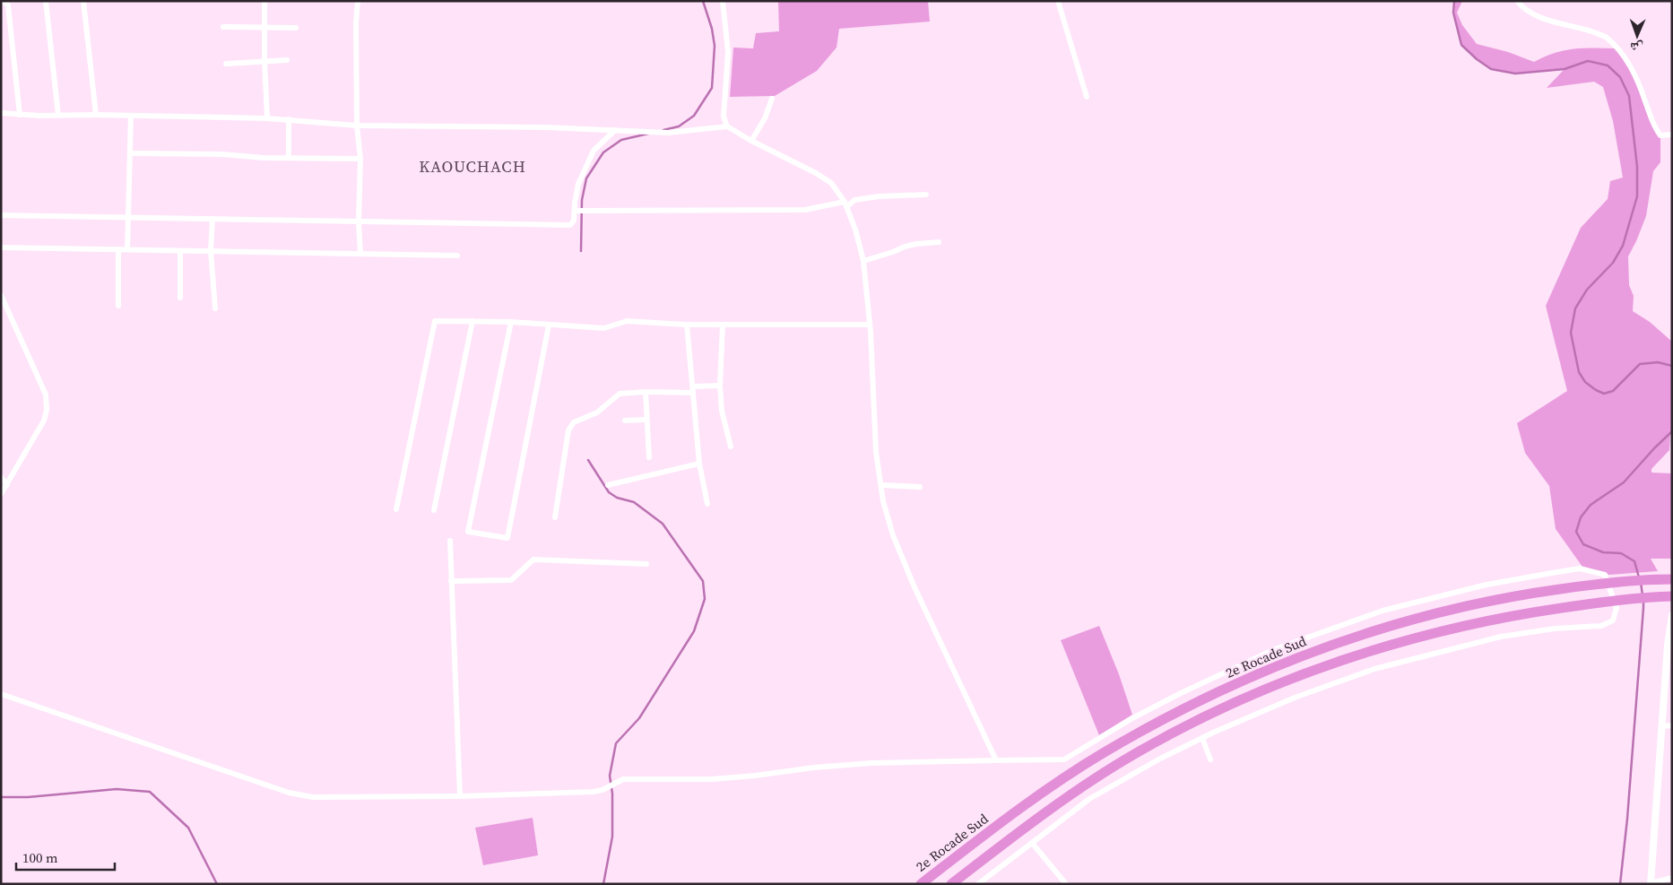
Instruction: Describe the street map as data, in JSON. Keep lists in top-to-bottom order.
{
  "streets": {
    "highway": ["2e Rocade Sud"]
  },
  "districts": ["KAOUCHACH"],
  "scale_bar": "100 m",
  "north": "bottom"
}
